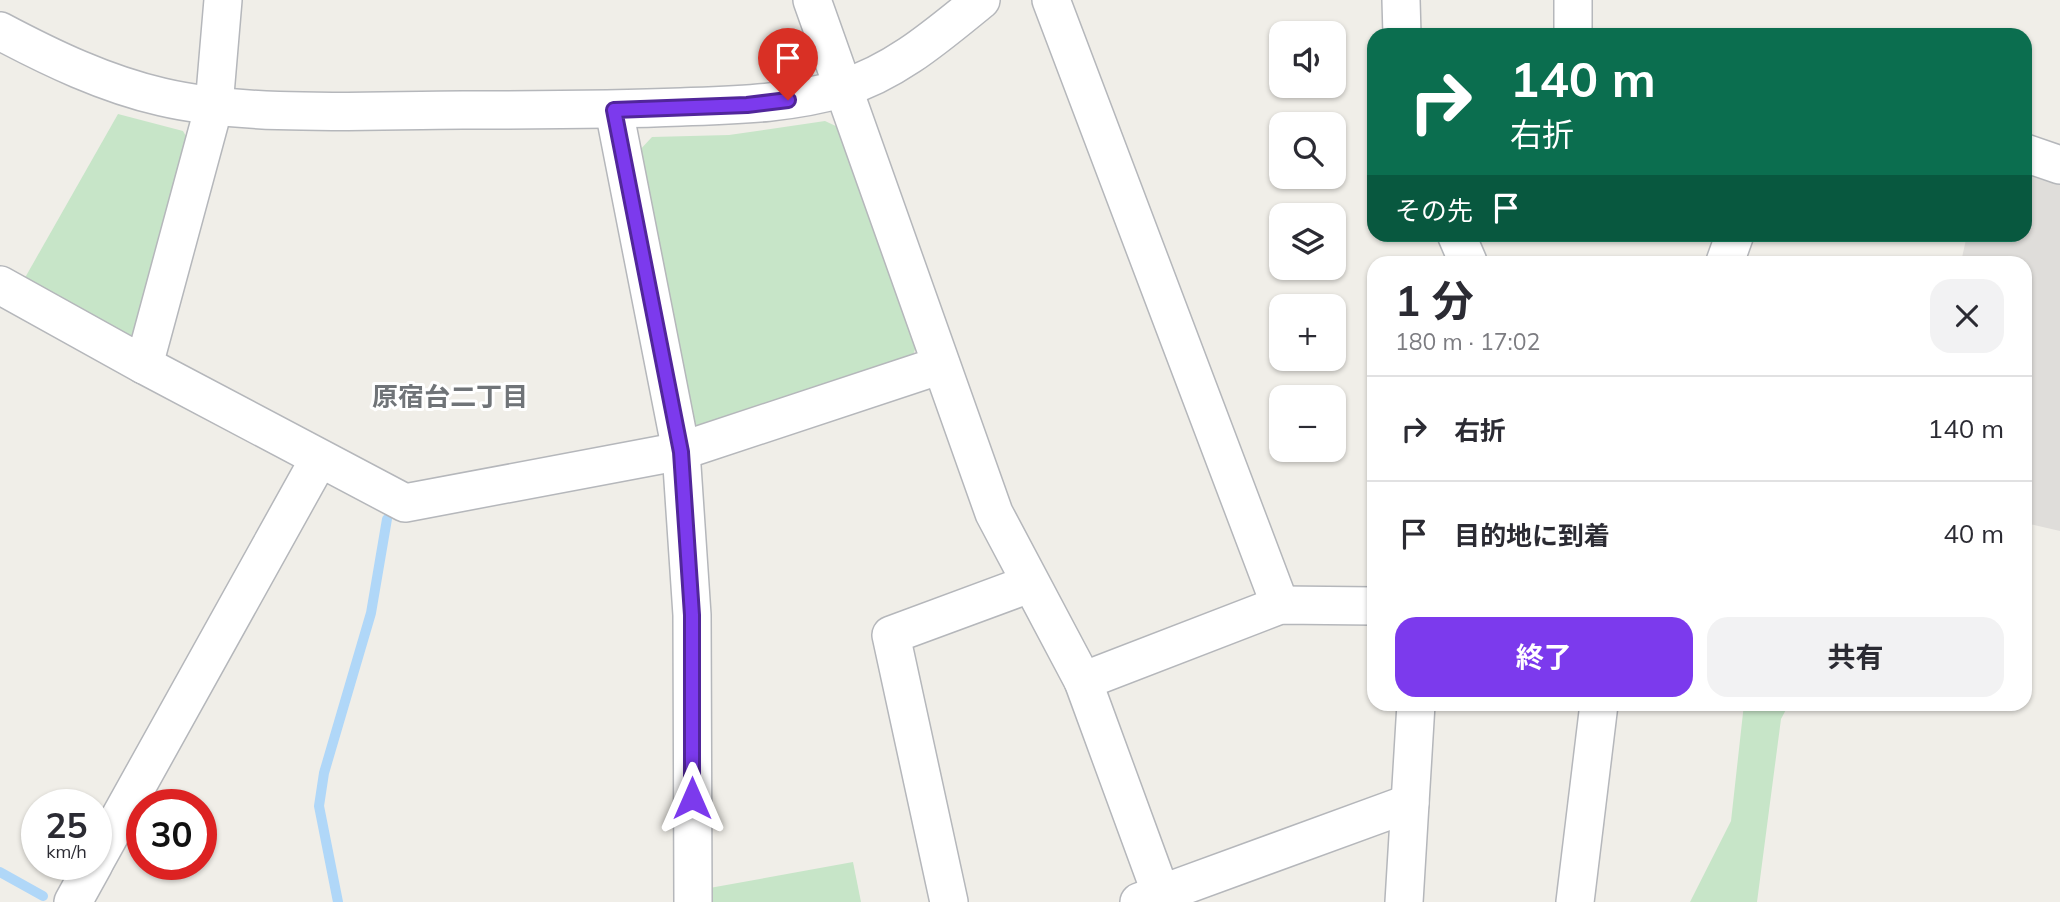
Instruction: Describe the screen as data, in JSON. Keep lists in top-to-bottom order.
{
  "districts": ["原宿台二丁目"],
  "page": {
    "map_buttons": ["+", "−"],
    "turn": ["140 m", "右折"],
    "then": "その先",
    "heading": ["1 分", "180 m · 17:02"],
    "list": [
      {
        "name": "右折",
        "value": "140 m"
      },
      {
        "name": "目的地に到着",
        "value": "40 m"
      }
    ],
    "buttons": ["終了", "共有"],
    "speed": "25 km/h",
    "limit": "30"
  }
}
